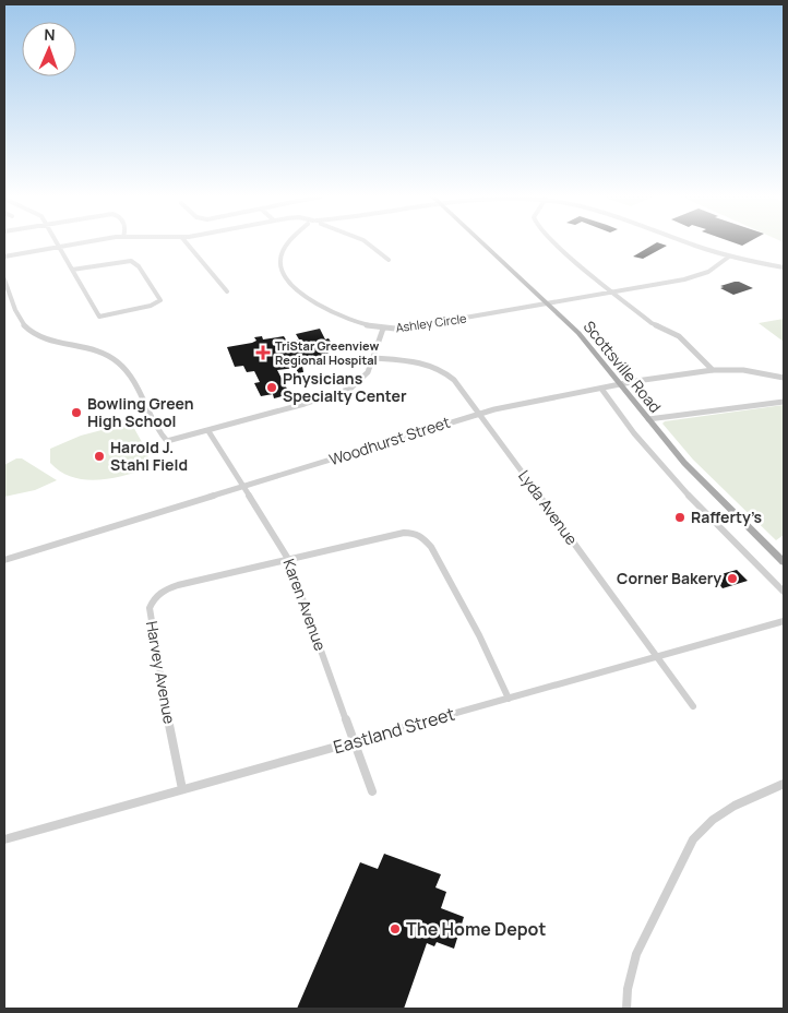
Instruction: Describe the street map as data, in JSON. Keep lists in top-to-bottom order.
{
  "streets": {
    "main road": ["Scottsville Road"],
    "street": [
      "Ashley Circle",
      "Woodhurst Street",
      "Lyda Avenue",
      "Karen Avenue",
      "Harvey Avenue",
      "Eastland Street"
    ]
  },
  "crossings": [
    ["Ashley Circle", "Scottsville Road"],
    ["Scottsville Road", "Woodhurst Street"],
    ["Woodhurst Street", "Lyda Avenue"],
    ["Woodhurst Street", "Karen Avenue"],
    ["Lyda Avenue", "Eastland Street"],
    ["Karen Avenue", "Harvey Avenue"],
    ["Karen Avenue", "Eastland Street"],
    ["Harvey Avenue", "Eastland Street"]
  ],
  "places": {
    "health": ["TriStar Greenview Regional Hospital"],
    "other": [
      "Physicians Specialty Center",
      "Bowling Green High School",
      "Harold J. Stahl Field",
      "Rafferty’s",
      "Corner Bakery",
      "The Home Depot"
    ]
  },
  "north": "top"
}
